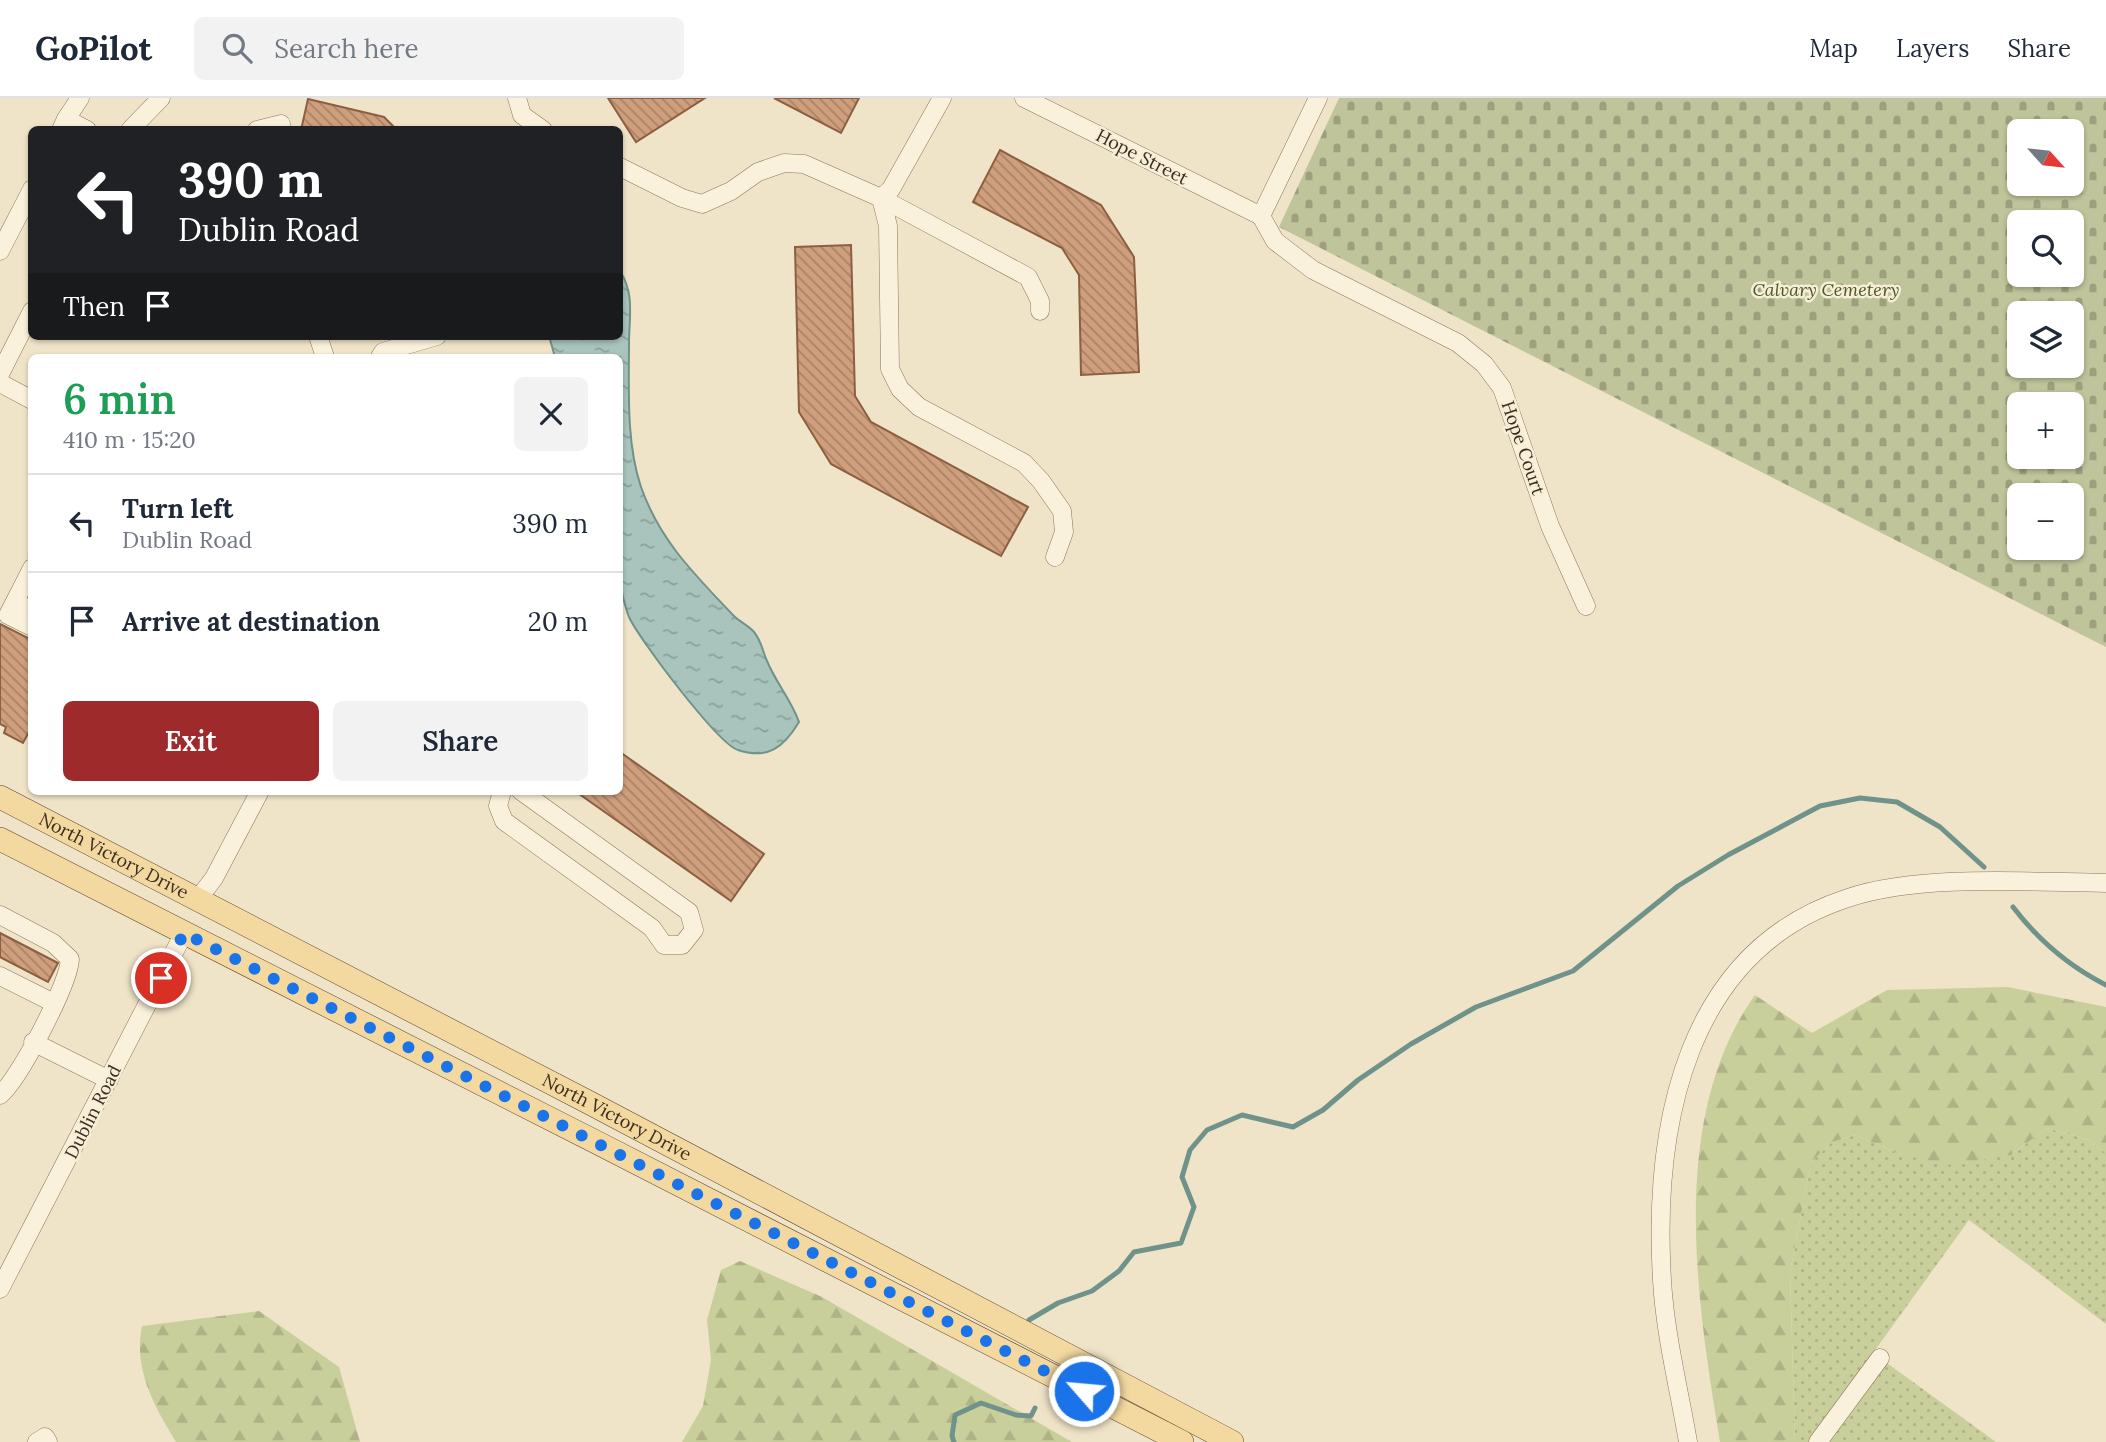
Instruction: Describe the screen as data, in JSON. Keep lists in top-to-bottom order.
{
  "streets": {
    "main road": ["North Victory Drive"],
    "street": ["Hope Street", "Hope Court", "Dublin Road"]
  },
  "crossings": [
    ["Hope Street", "Hope Court"],
    ["North Victory Drive", "Dublin Road"]
  ],
  "parks": ["Calvary Cemetery"],
  "north": "bottom right",
  "page": {
    "header": "GoPilot",
    "search": "Search here",
    "nav": ["Map", "Layers", "Share"],
    "map_buttons": ["+", "−"],
    "turn": ["390 m", "Dublin Road"],
    "then": "Then",
    "heading": ["6 min", "410 m · 15:20"],
    "list": [
      {
        "name": "Turn left",
        "note": "Dublin Road",
        "value": "390 m"
      },
      {
        "name": "Arrive at destination",
        "value": "20 m"
      }
    ],
    "buttons": ["Exit", "Share"]
  }
}
